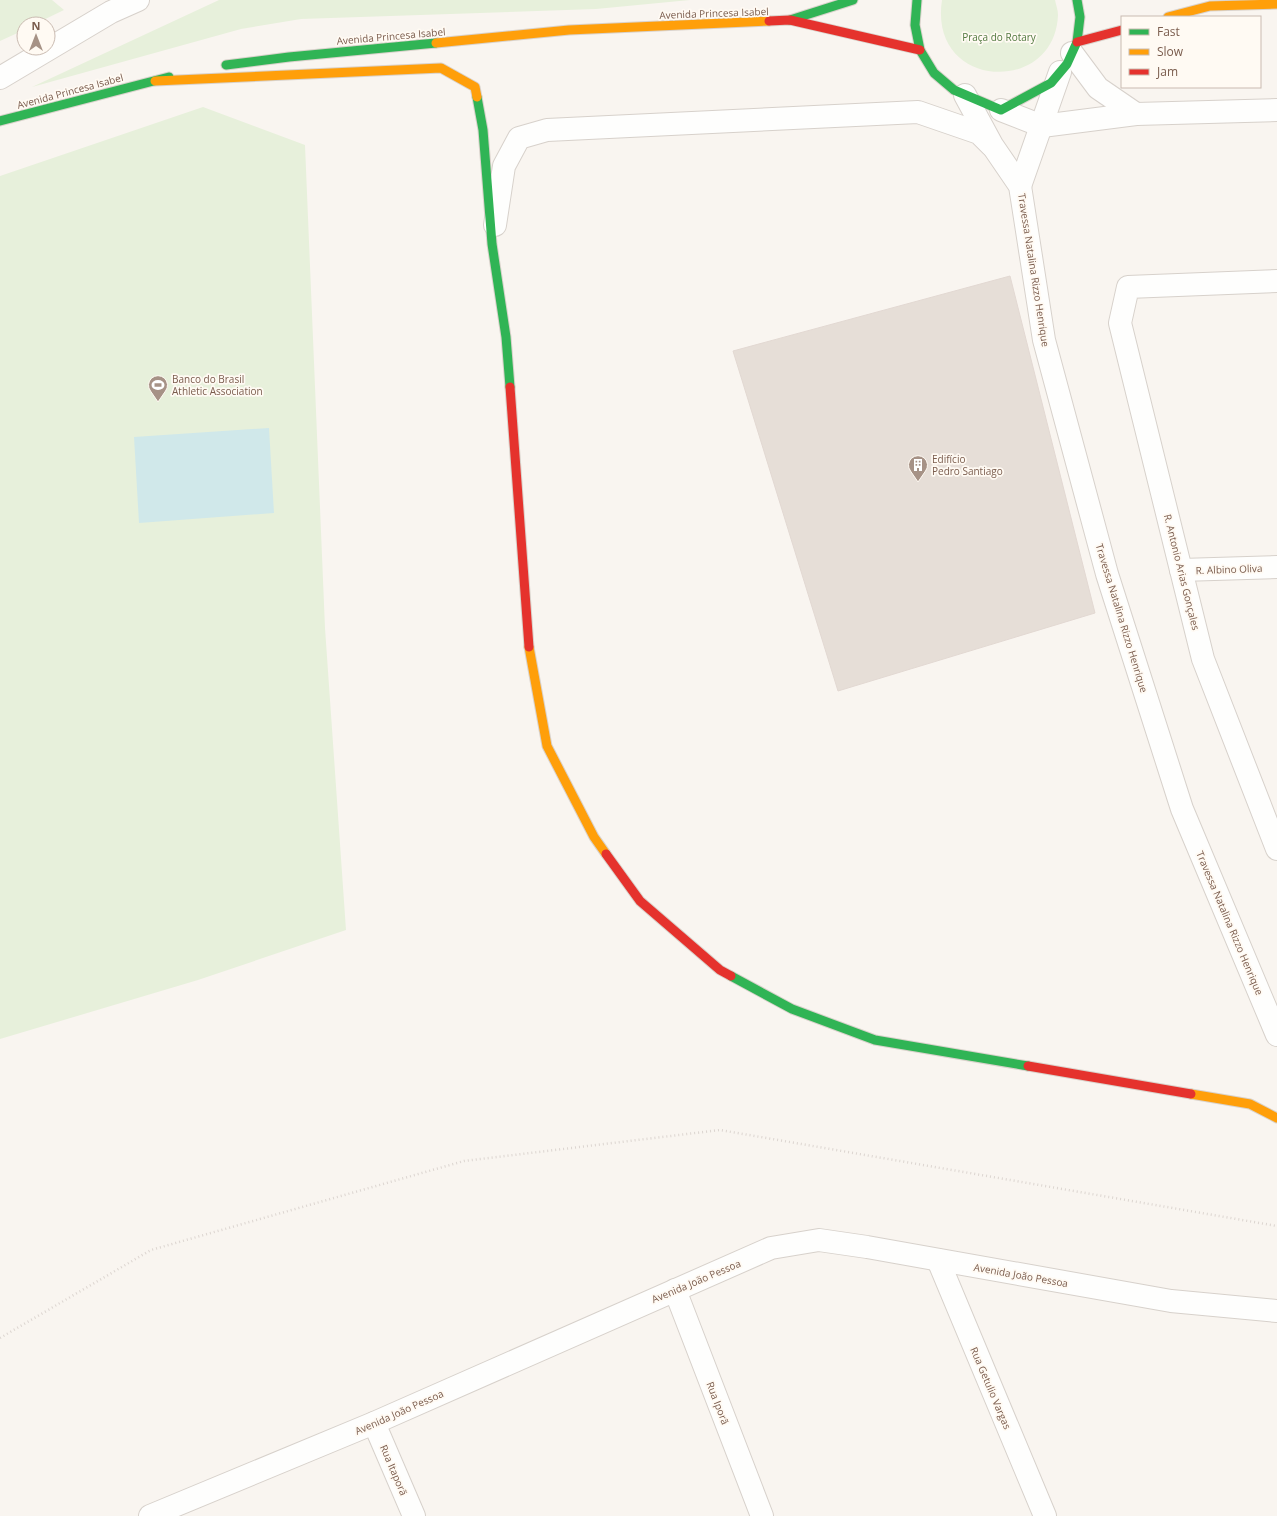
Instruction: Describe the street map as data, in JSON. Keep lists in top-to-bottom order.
{
  "streets": {
    "street": [
      "Avenida Princesa Isabel",
      "Travessa Natalina Rizzo Henrique",
      "R. Albino Oliva",
      "R. Antonio Arias Gonçales",
      "Avenida João Pessoa",
      "Rua Getulio Vargas",
      "Rua Iporã",
      "Rua Itaporã"
    ]
  },
  "crossings": [
    ["R. Albino Oliva", "R. Antonio Arias Gonçales"],
    ["Avenida João Pessoa", "Rua Getulio Vargas"],
    ["Avenida João Pessoa", "Rua Iporã"],
    ["Avenida João Pessoa", "Rua Itaporã"]
  ],
  "parks": ["Praça do Rotary"],
  "places": {
    "sports": ["Banco do Brasil Athletic Association"],
    "building": ["Edifício Pedro Santiago"]
  },
  "legend": ["Fast", "Slow", "Jam"],
  "north": "top"
}
